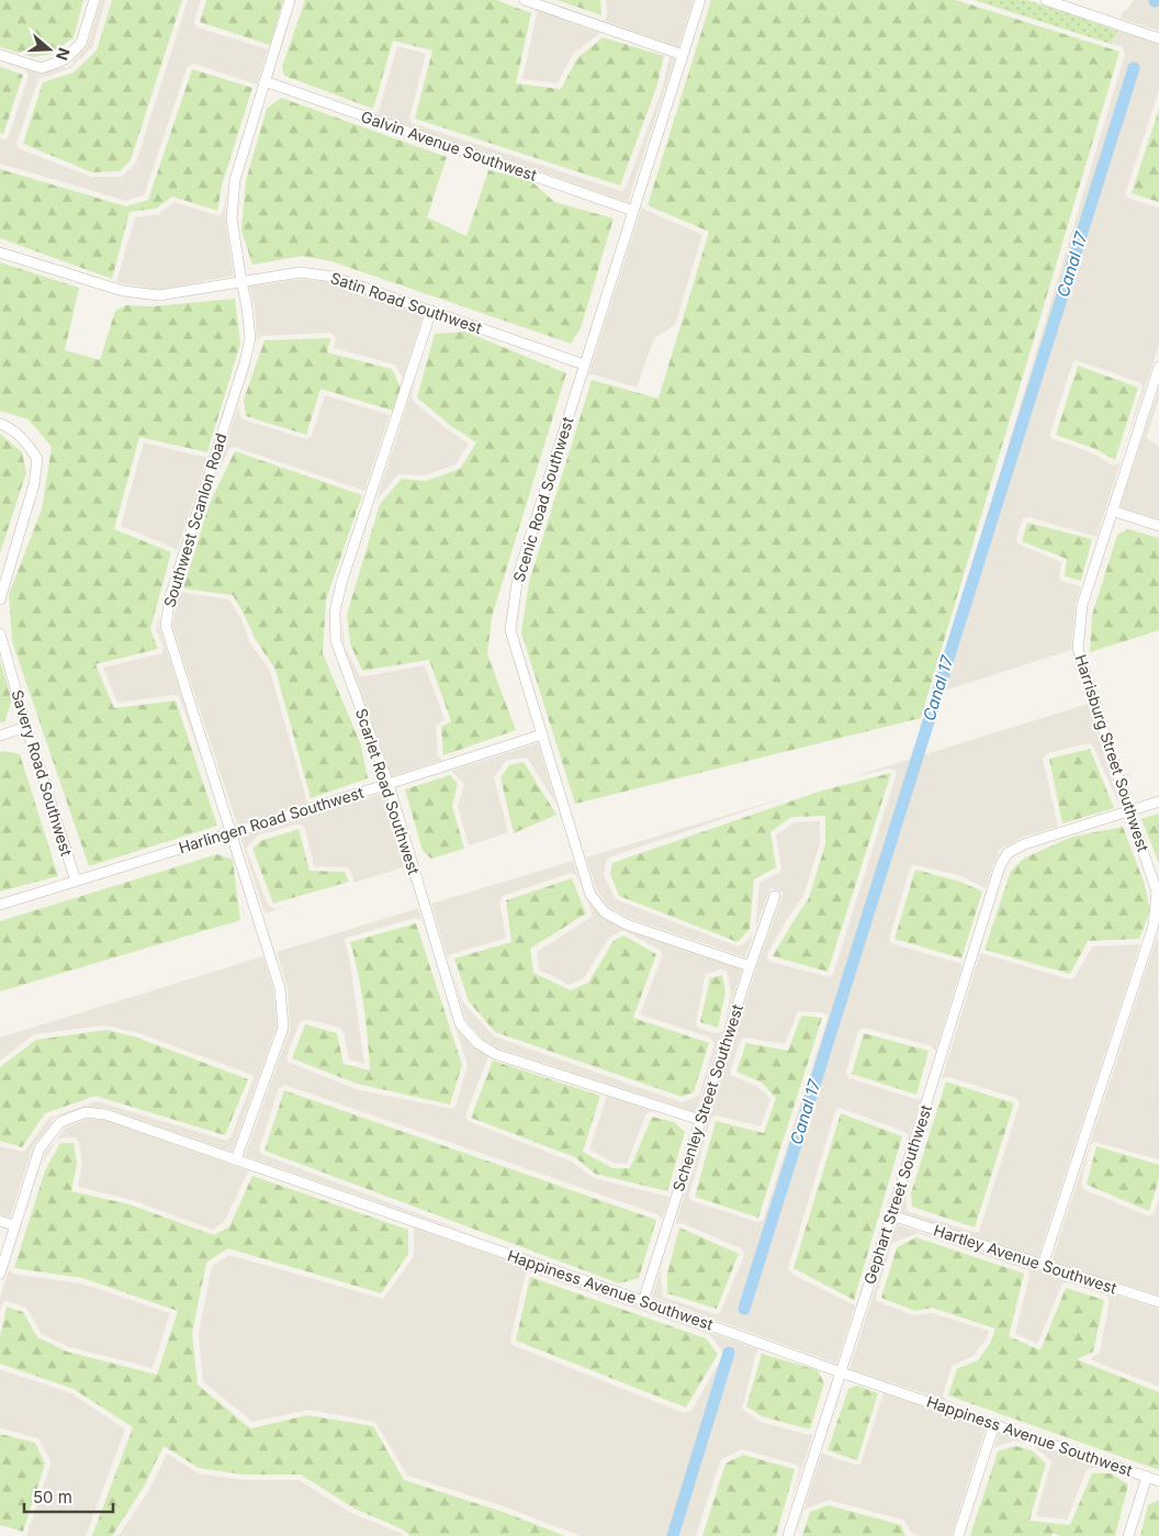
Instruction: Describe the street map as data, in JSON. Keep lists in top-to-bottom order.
{
  "streets": {
    "street": [
      "Galvin Avenue Southwest",
      "Satin Road Southwest",
      "Scenic Road Southwest",
      "Southwest Scanlon Road",
      "Harrisburg Street Southwest",
      "Savery Road Southwest",
      "Scarlet Road Southwest",
      "Harlingen Road Southwest",
      "Schenley Street Southwest",
      "Gephart Street Southwest",
      "Hartley Avenue Southwest",
      "Happiness Avenue Southwest"
    ]
  },
  "crossings": [
    ["Galvin Avenue Southwest", "Scenic Road Southwest"],
    ["Galvin Avenue Southwest", "Southwest Scanlon Road"],
    ["Satin Road Southwest", "Scenic Road Southwest"],
    ["Satin Road Southwest", "Southwest Scanlon Road"],
    ["Satin Road Southwest", "Scarlet Road Southwest"],
    ["Scenic Road Southwest", "Harlingen Road Southwest"],
    ["Scenic Road Southwest", "Schenley Street Southwest"],
    ["Southwest Scanlon Road", "Harlingen Road Southwest"],
    ["Southwest Scanlon Road", "Happiness Avenue Southwest"],
    ["Harrisburg Street Southwest", "Gephart Street Southwest"],
    ["Harrisburg Street Southwest", "Hartley Avenue Southwest"],
    ["Savery Road Southwest", "Harlingen Road Southwest"],
    ["Scarlet Road Southwest", "Harlingen Road Southwest"],
    ["Scarlet Road Southwest", "Schenley Street Southwest"],
    ["Schenley Street Southwest", "Happiness Avenue Southwest"],
    ["Gephart Street Southwest", "Hartley Avenue Southwest"],
    ["Gephart Street Southwest", "Happiness Avenue Southwest"]
  ],
  "water": ["Canal 17"],
  "scale_bar": "50 m",
  "north": "right"
}
